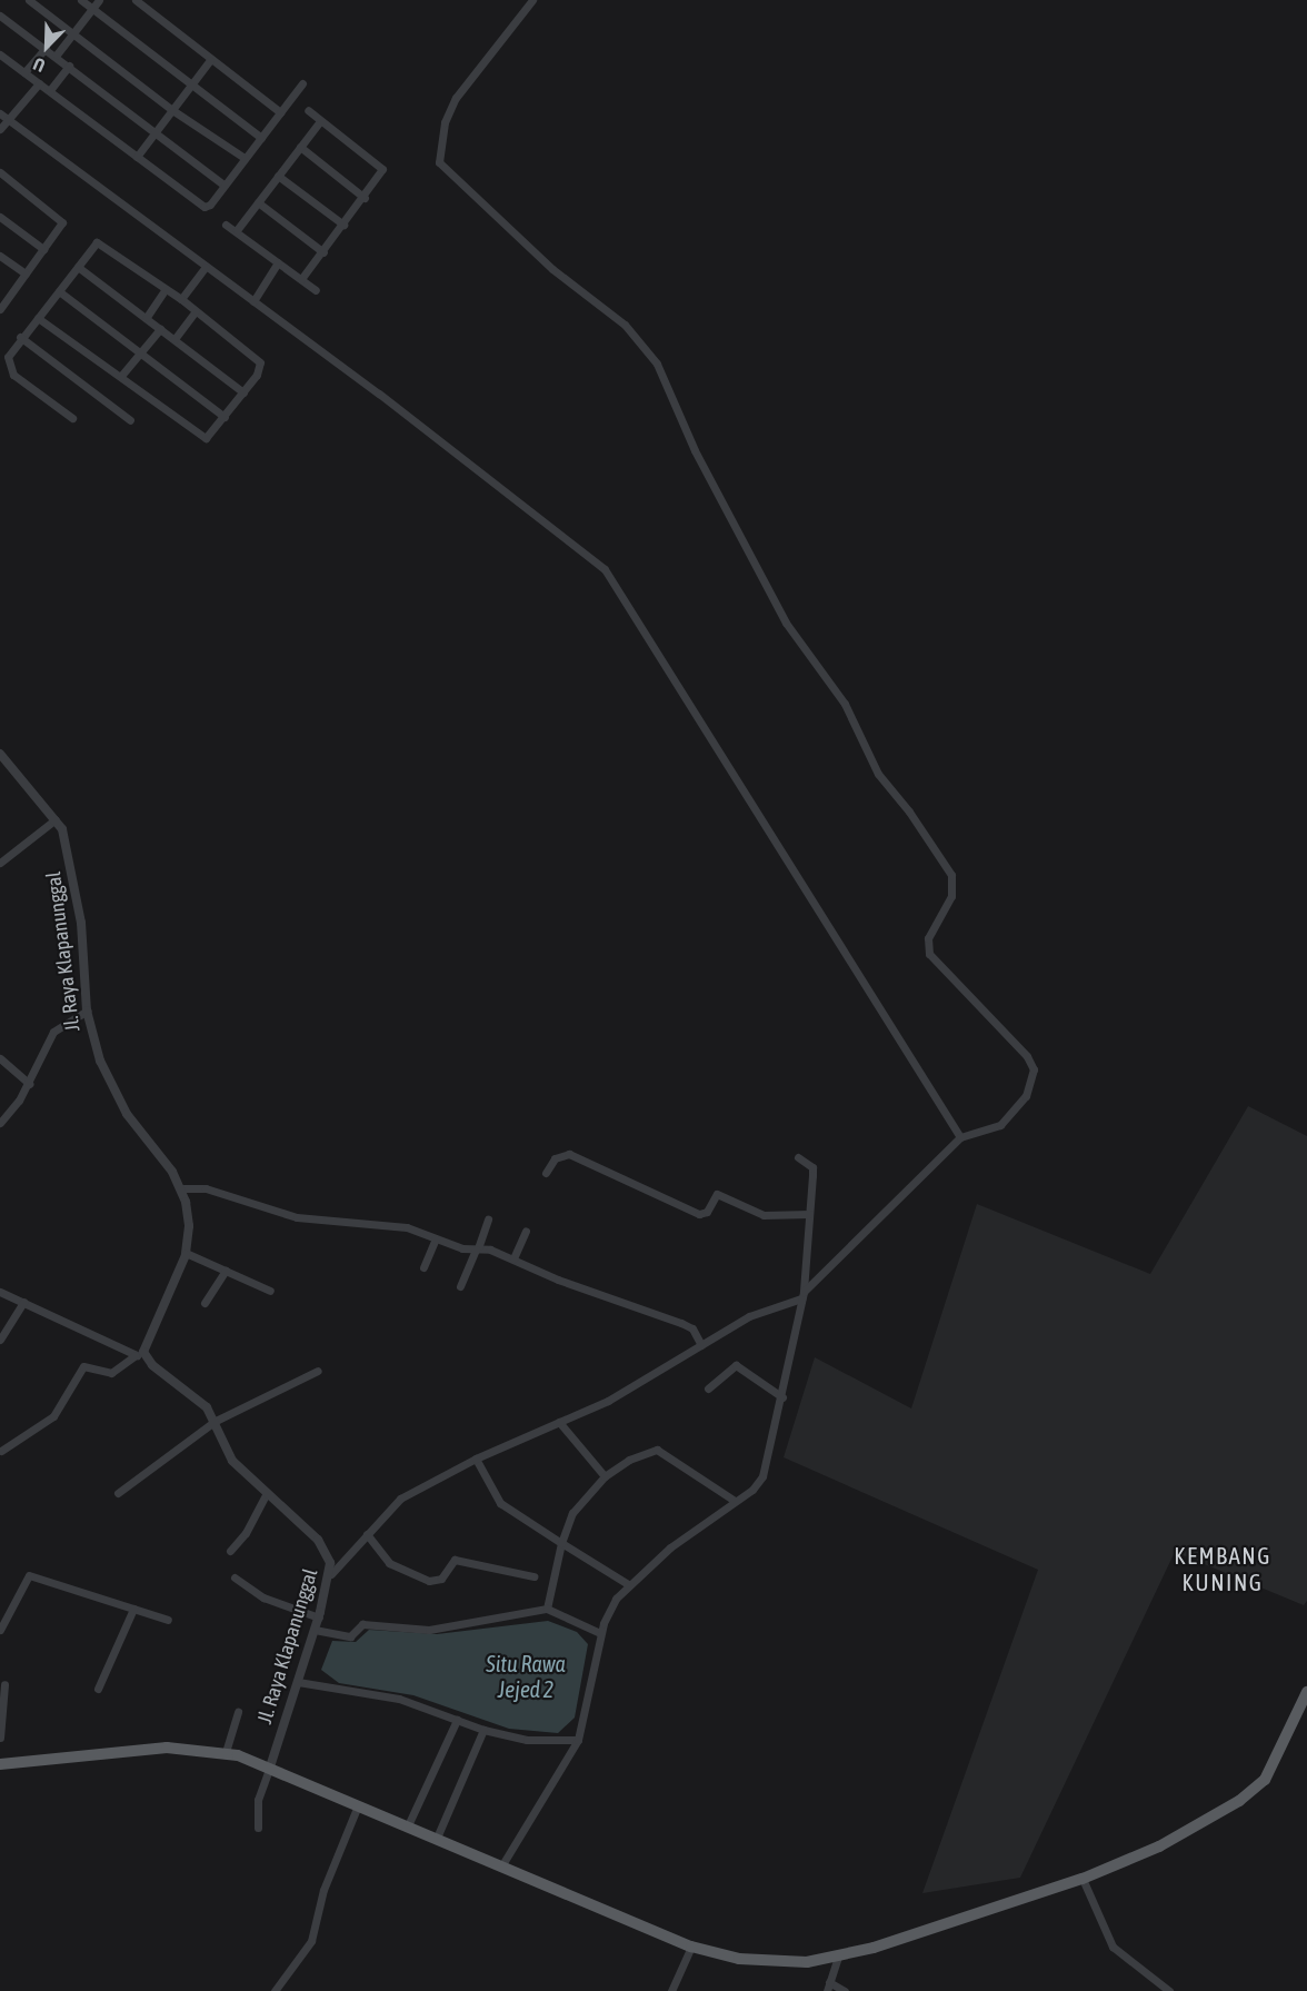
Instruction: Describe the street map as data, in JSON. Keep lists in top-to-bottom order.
{
  "streets": {
    "street": ["Jl. Raya Klapanunggal"]
  },
  "districts": ["KEMBANG KUNING"],
  "water": ["Situ Rawa Jejed 2"],
  "north": "bottom left"
}
